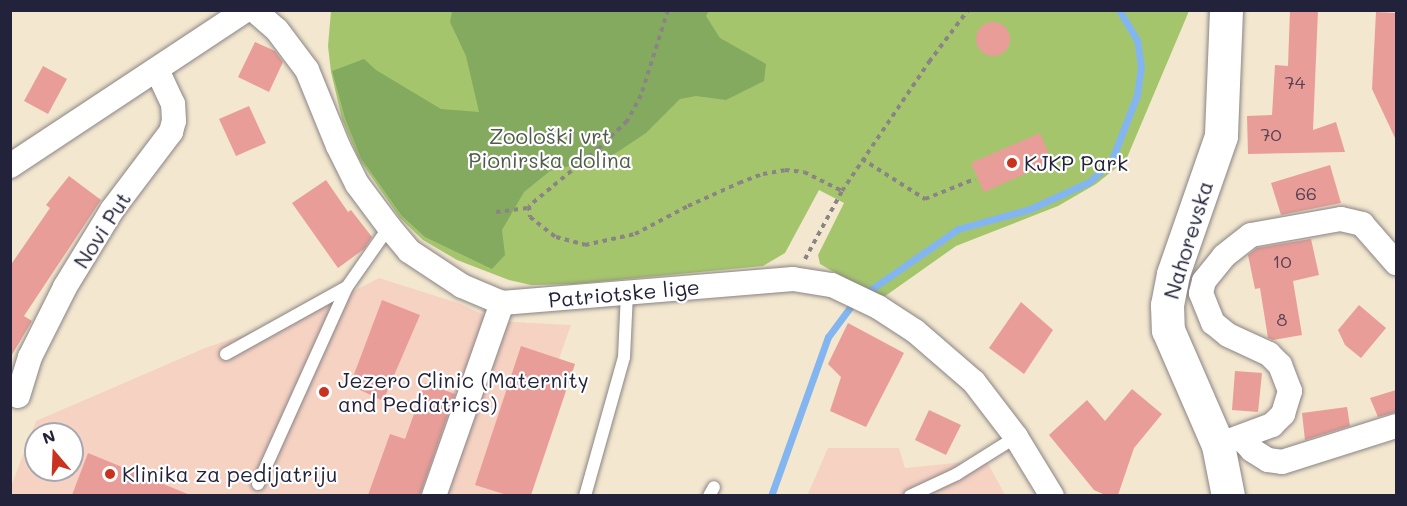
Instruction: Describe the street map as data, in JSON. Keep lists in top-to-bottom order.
{
  "streets": {
    "street": ["Novi Put", "Nahorevska", "Patriotske lige"]
  },
  "parks": ["Zoološki vrt Pionirska dolina"],
  "places": ["KJKP Park", "Jezero Clinic (Maternity and Pediatrics)", "Klinika za pedijatriju"],
  "house_numbers": [
    "74",
    "70",
    "66",
    "10",
    "8"
  ],
  "north": "top"
}
